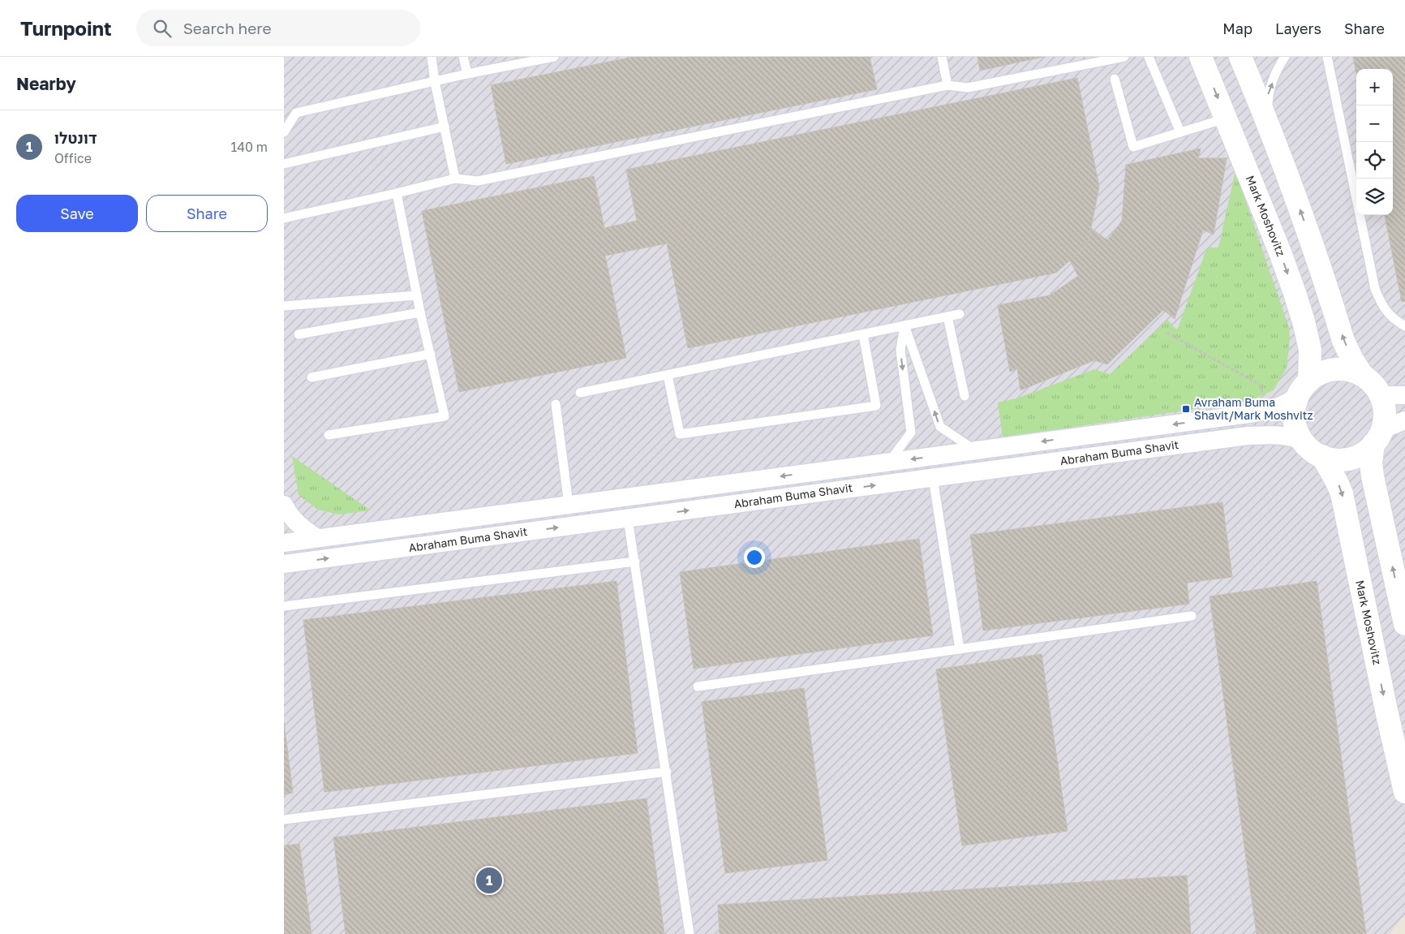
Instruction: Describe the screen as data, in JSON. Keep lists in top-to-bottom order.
{
  "streets": {
    "street": ["Mark Moshovitz", "Abraham Buma Shavit"]
  },
  "crossings": [
    ["Mark Moshovitz", "Abraham Buma Shavit"]
  ],
  "places": {
    "transit": ["Avraham Buma Shavit/Mark Moshvitz"]
  },
  "page": {
    "header": "Turnpoint",
    "search": "Search here",
    "nav": ["Map", "Layers", "Share"],
    "heading": "Nearby",
    "map_buttons": ["+", "−"],
    "list": [
      {
        "mark": "1",
        "name": "דונטלו",
        "note": "Office",
        "value": "140 m"
      }
    ],
    "buttons": ["Save", "Share"],
    "pins": "1"
  }
}
